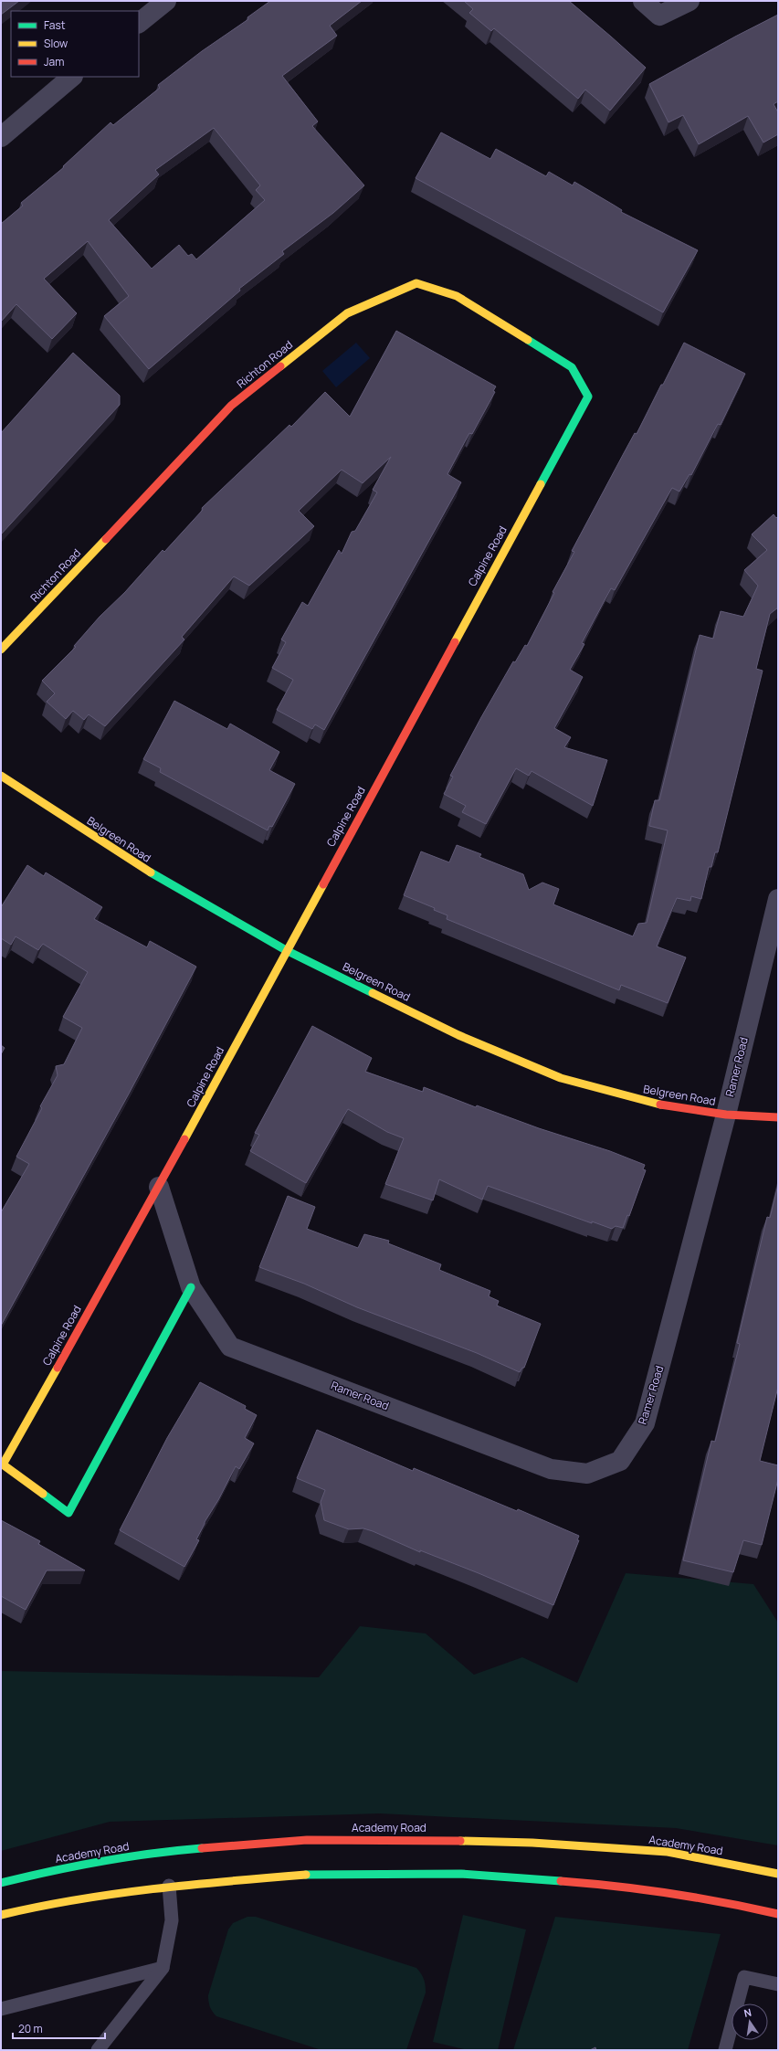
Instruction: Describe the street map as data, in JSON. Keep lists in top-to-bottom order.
{
  "streets": {
    "street": [
      "Richton Road",
      "Calpine Road",
      "Belgreen Road",
      "Ramer Road",
      "Academy Road"
    ]
  },
  "crossings": [
    ["Richton Road", "Calpine Road"],
    ["Calpine Road", "Belgreen Road"],
    ["Calpine Road", "Ramer Road"],
    ["Belgreen Road", "Ramer Road"]
  ],
  "legend": ["Fast", "Slow", "Jam"],
  "scale_bar": "20 m",
  "north": "top"
}
